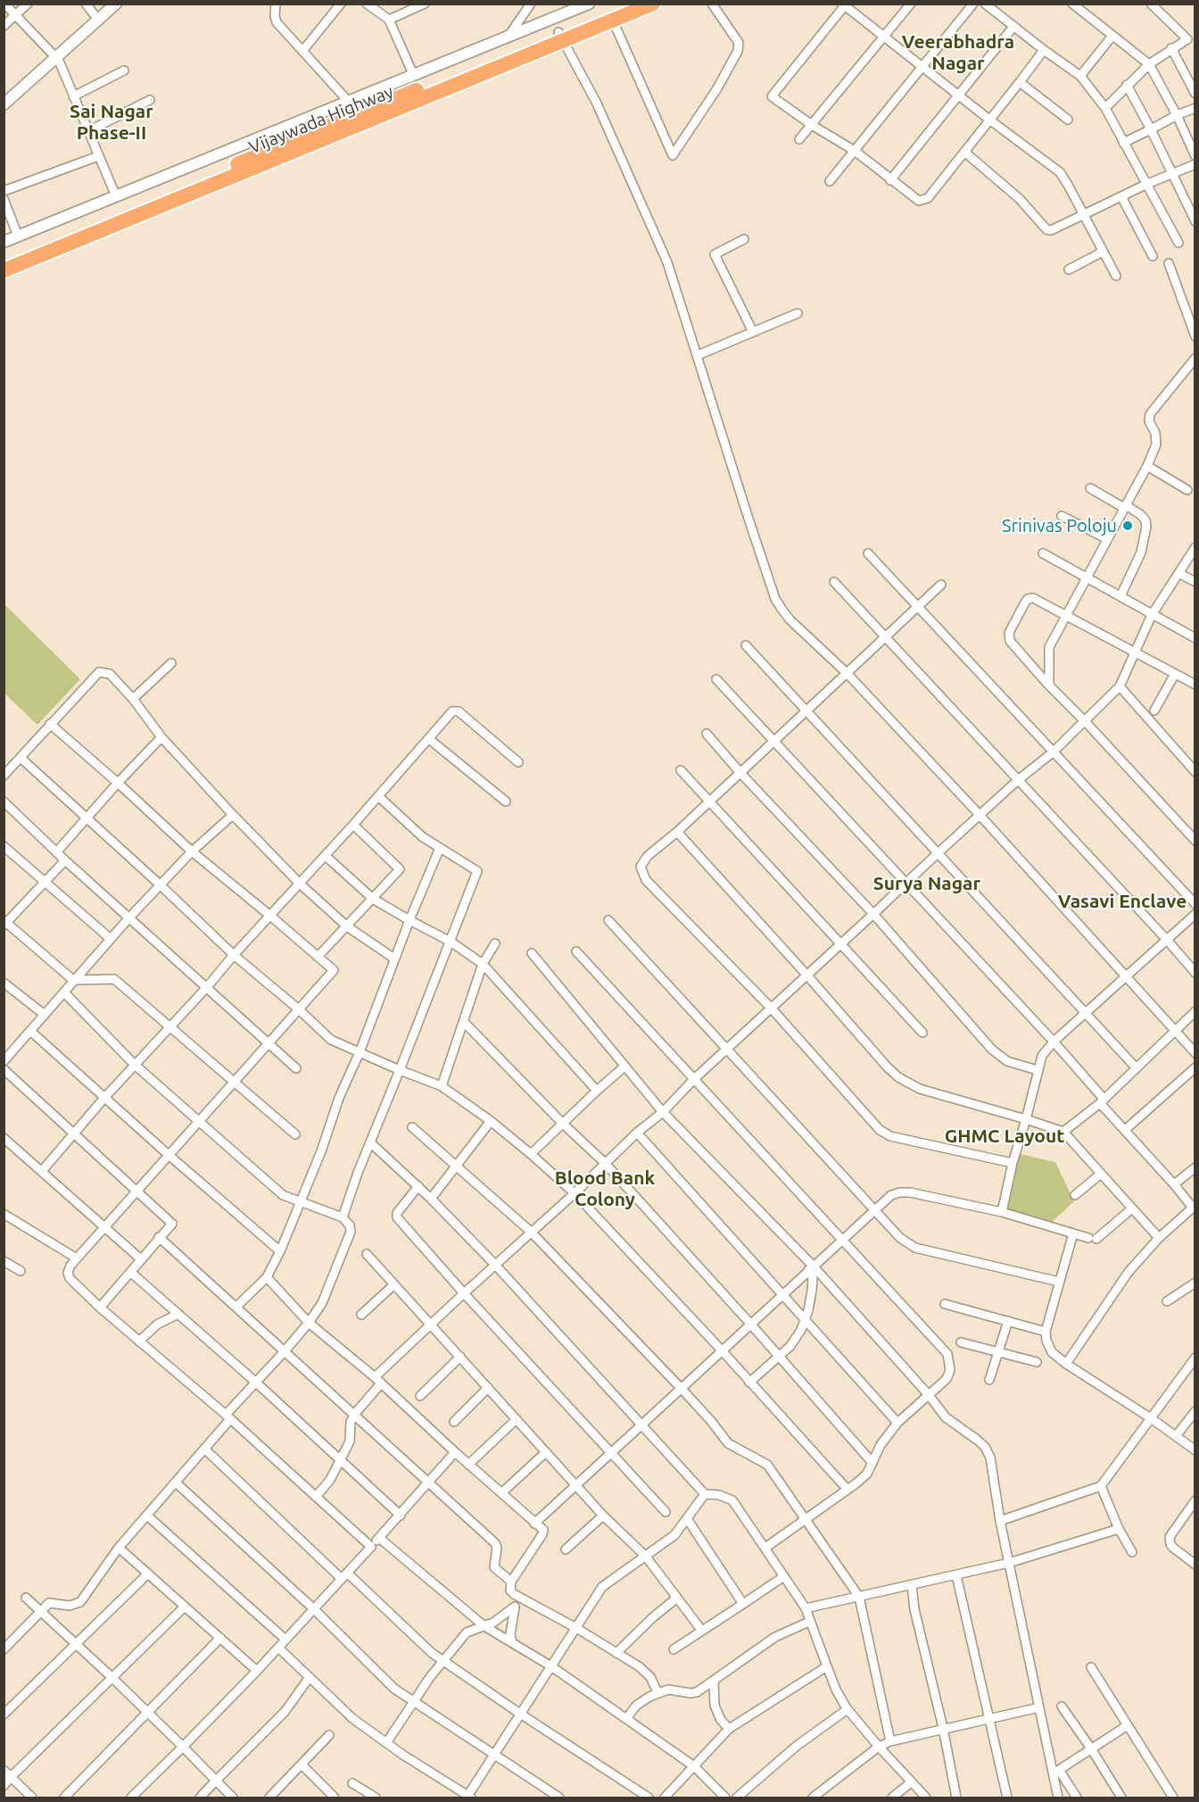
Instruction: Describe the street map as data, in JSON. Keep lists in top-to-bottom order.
{
  "streets": {
    "highway": ["Vijaywada Highway"]
  },
  "districts": [
    "Veerabhadra Nagar",
    "Sai Nagar Phase-II",
    "Surya Nagar",
    "Vasavi Enclave",
    "GHMC Layout",
    "Blood Bank Colony"
  ],
  "places": ["Srinivas Poloju"]
}
